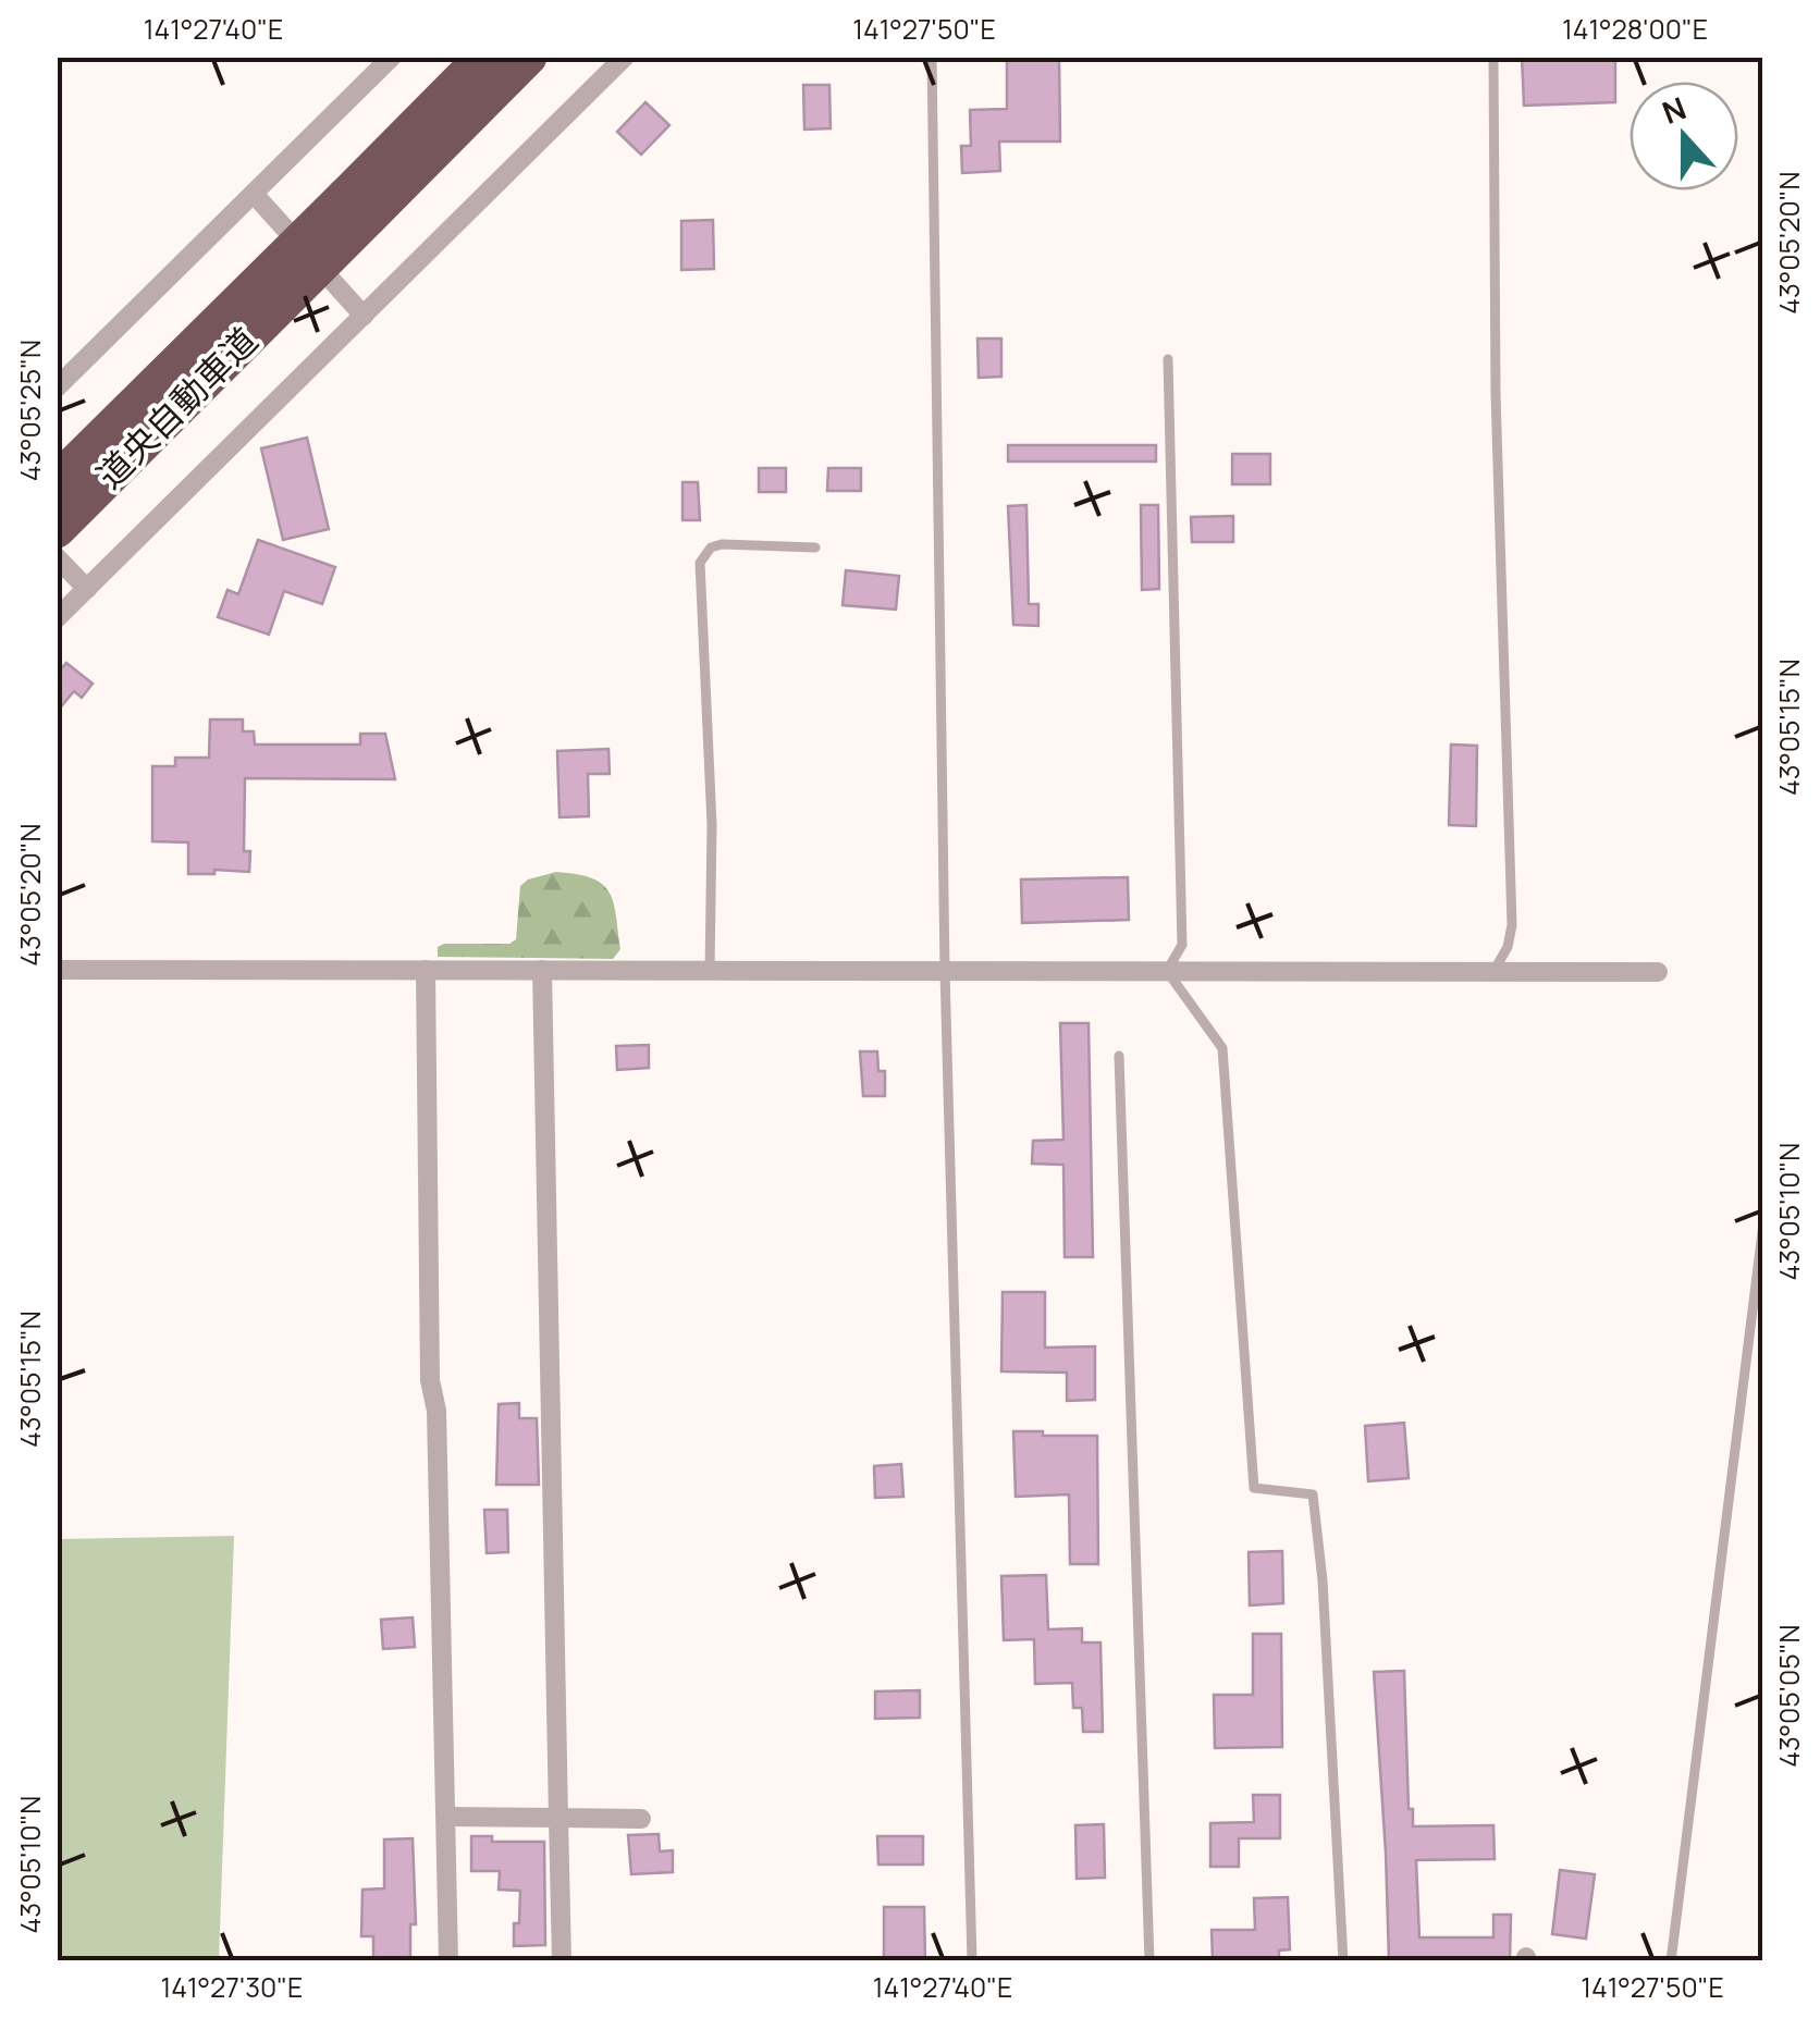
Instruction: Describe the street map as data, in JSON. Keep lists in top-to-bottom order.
{
  "streets": {
    "highway": ["道央自動車道"]
  },
  "north": "top",
  "coordinates": [
    "141°27'40\"E",
    "141°27'50\"E",
    "141°28'00\"E",
    "43°05'20\"N",
    "43°05'25\"N",
    "43°05'15\"N",
    "43°05'10\"N",
    "43°05'05\"N",
    "141°27'30\"E"
  ]
}
